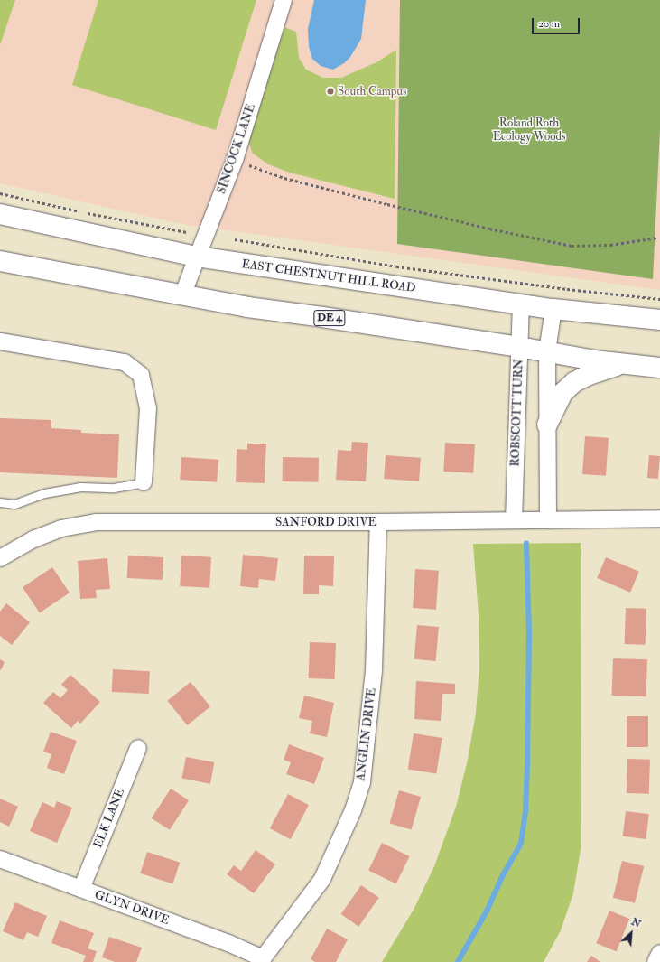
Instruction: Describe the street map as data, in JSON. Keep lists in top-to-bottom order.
{
  "streets": {
    "main road": ["EAST CHESTNUT HILL ROAD", "DE 4"],
    "street": [
      "SINCOCK LANE",
      "ROBSCOTT TURN",
      "SANFORD DRIVE",
      "ANGLIN DRIVE",
      "ELK LANE",
      "GLYN DRIVE"
    ]
  },
  "crossings": [
    ["SINCOCK LANE", "EAST CHESTNUT HILL ROAD"],
    ["SINCOCK LANE", "DE 4"],
    ["EAST CHESTNUT HILL ROAD", "ROBSCOTT TURN"],
    ["DE 4", "ROBSCOTT TURN"],
    ["ROBSCOTT TURN", "SANFORD DRIVE"],
    ["SANFORD DRIVE", "ANGLIN DRIVE"],
    ["ANGLIN DRIVE", "GLYN DRIVE"],
    ["ELK LANE", "GLYN DRIVE"]
  ],
  "parks": ["Roland Roth Ecology Woods"],
  "places": ["South Campus"],
  "scale_bar": "20 m",
  "north": "top right"
}
